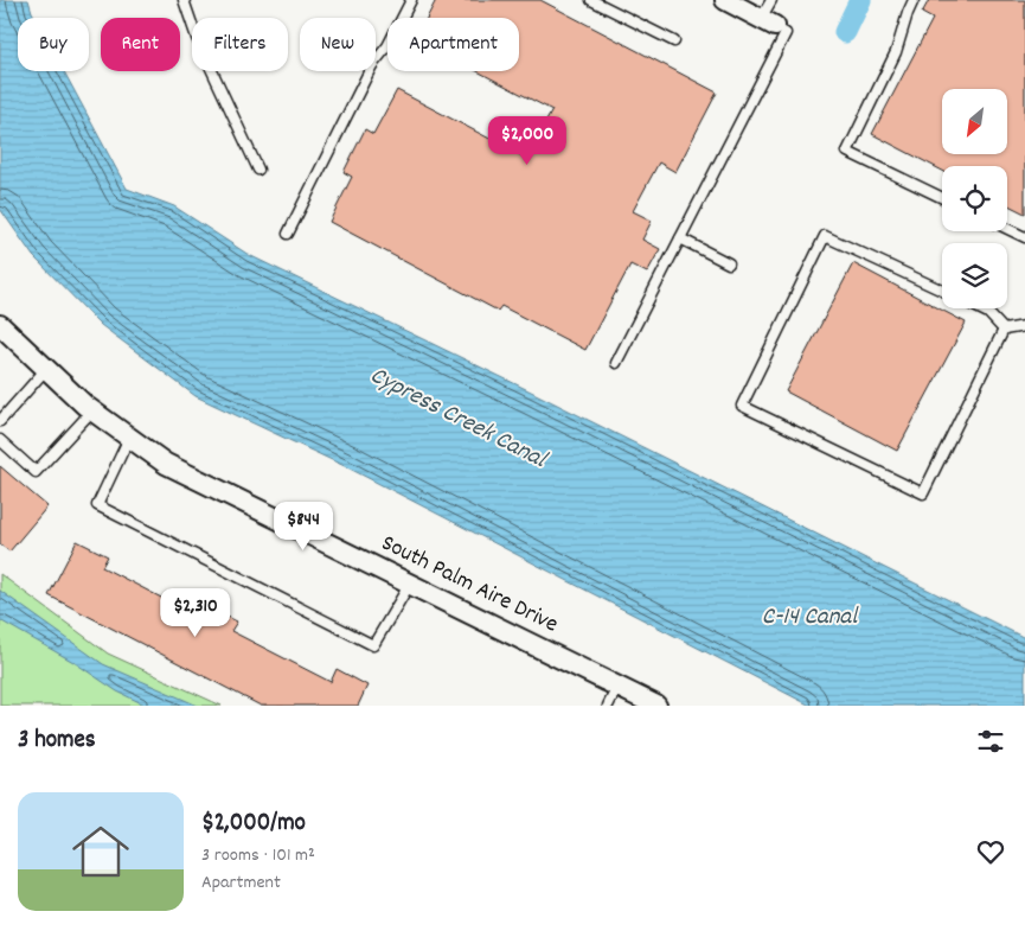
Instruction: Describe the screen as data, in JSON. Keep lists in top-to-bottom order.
{
  "streets": {
    "street": ["South Palm Aire Drive"]
  },
  "water": ["Cypress Creek Canal", "C-14 Canal"],
  "north": "bottom left",
  "page": {
    "chip": [
      "Buy",
      "Rent",
      "Filters",
      "New",
      "Apartment"
    ],
    "price": ["$2,000", "$844", "$2,310"],
    "heading": "3 homes",
    "list": [
      {
        "name": "$2,000/mo",
        "note": "3 rooms · 101 m² · Apartment"
      }
    ]
  }
}
